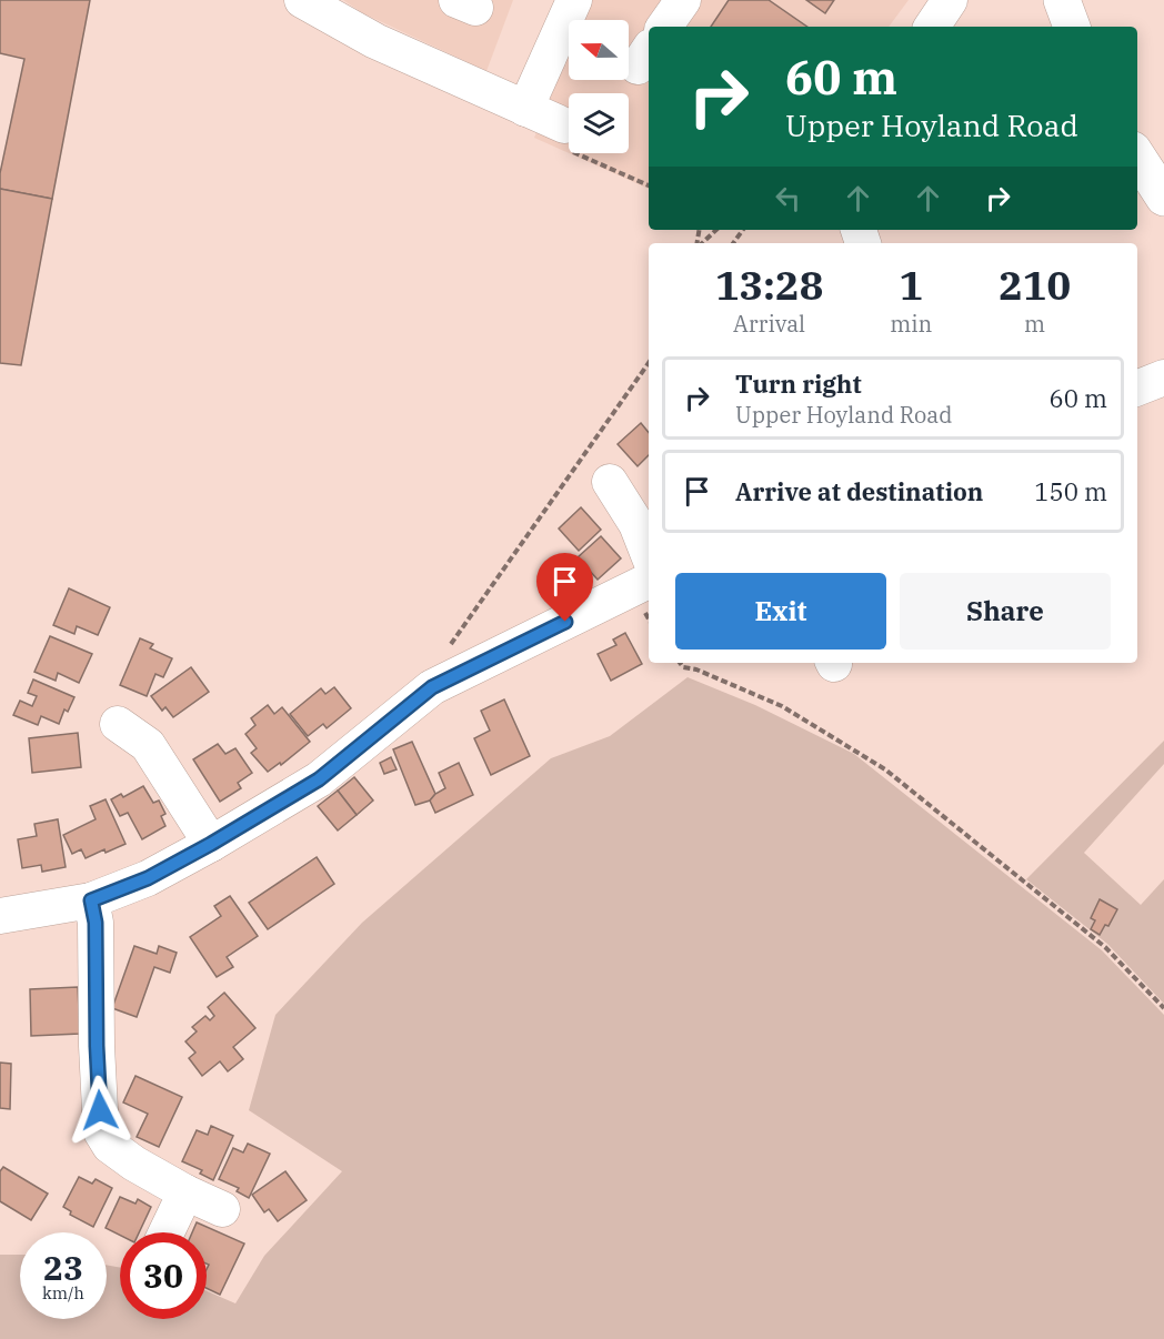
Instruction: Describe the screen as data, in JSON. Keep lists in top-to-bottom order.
{
  "north": "left",
  "page": {
    "turn": ["60 m", "Upper Hoyland Road"],
    "eta": [
      "13:28",
      "Arrival",
      "1",
      "min",
      "210",
      "m"
    ],
    "list": [
      {
        "name": "Turn right",
        "note": "Upper Hoyland Road",
        "value": "60 m"
      },
      {
        "name": "Arrive at destination",
        "value": "150 m"
      }
    ],
    "buttons": ["Exit", "Share"],
    "speed": "23 km/h",
    "limit": "30"
  }
}
